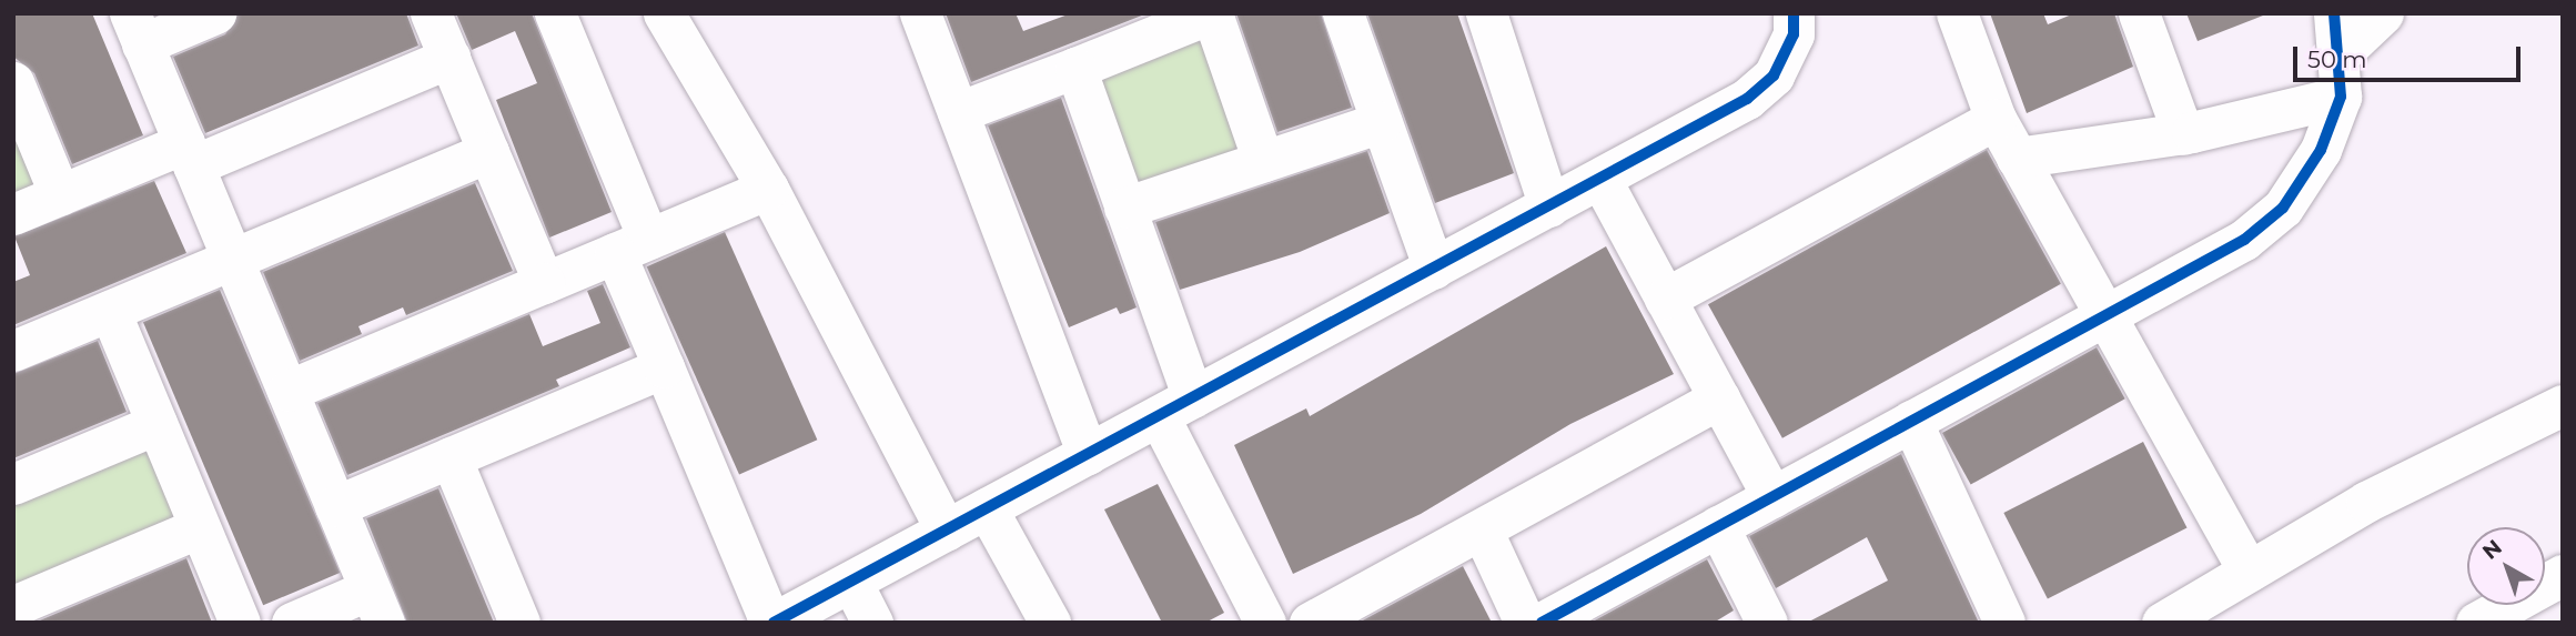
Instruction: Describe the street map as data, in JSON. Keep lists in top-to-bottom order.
{
  "scale_bar": "50 m",
  "north": "top left"
}
